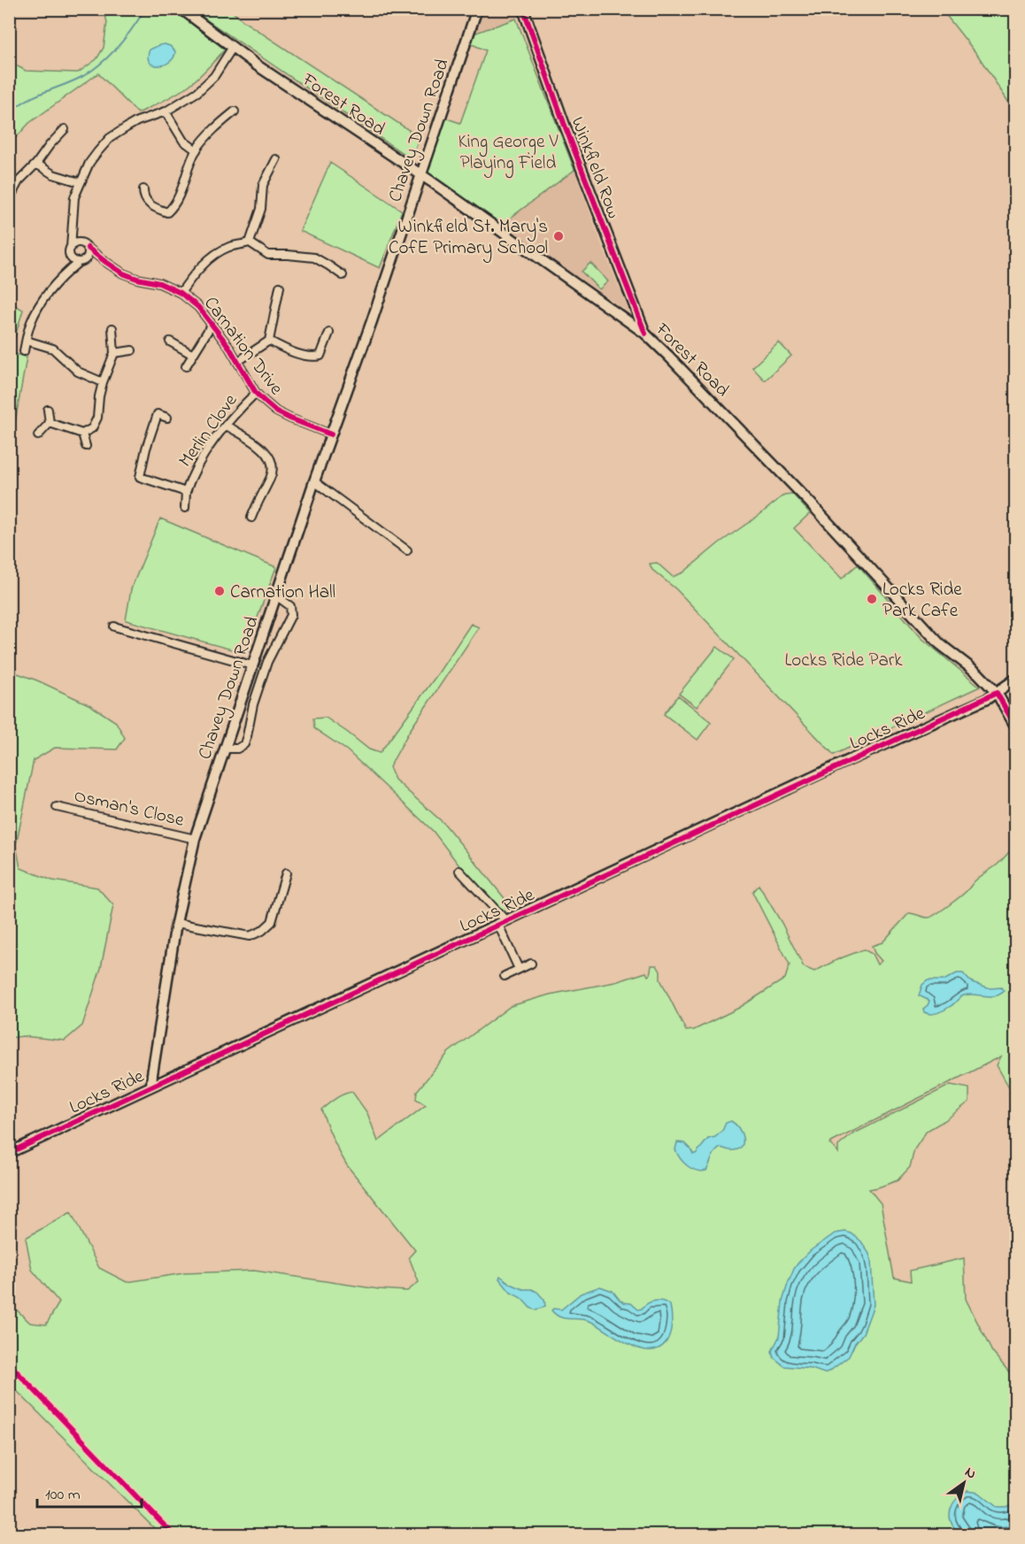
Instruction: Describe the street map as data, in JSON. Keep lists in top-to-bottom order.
{
  "streets": {
    "main road": [
      "Forest Road",
      "Chavey Down Road",
      "Winkfield Row",
      "Locks Ride"
    ],
    "street": ["Carnation Drive", "Merlin Clove", "Osman's Close"]
  },
  "crossings": [
    ["Forest Road", "Chavey Down Road"],
    ["Forest Road", "Winkfield Row"],
    ["Forest Road", "Locks Ride"],
    ["Chavey Down Road", "Carnation Drive"],
    ["Chavey Down Road", "Locks Ride"],
    ["Chavey Down Road", "Osman's Close"],
    ["Carnation Drive", "Merlin Clove"]
  ],
  "parks": ["King George V Playing Field", "Locks Ride Park"],
  "places": ["Winkfield St. Mary's CofE Primary School", "Carnation Hall", "Locks Ride Park Cafe"],
  "scale_bar": "100 m",
  "north": "top right"
}
